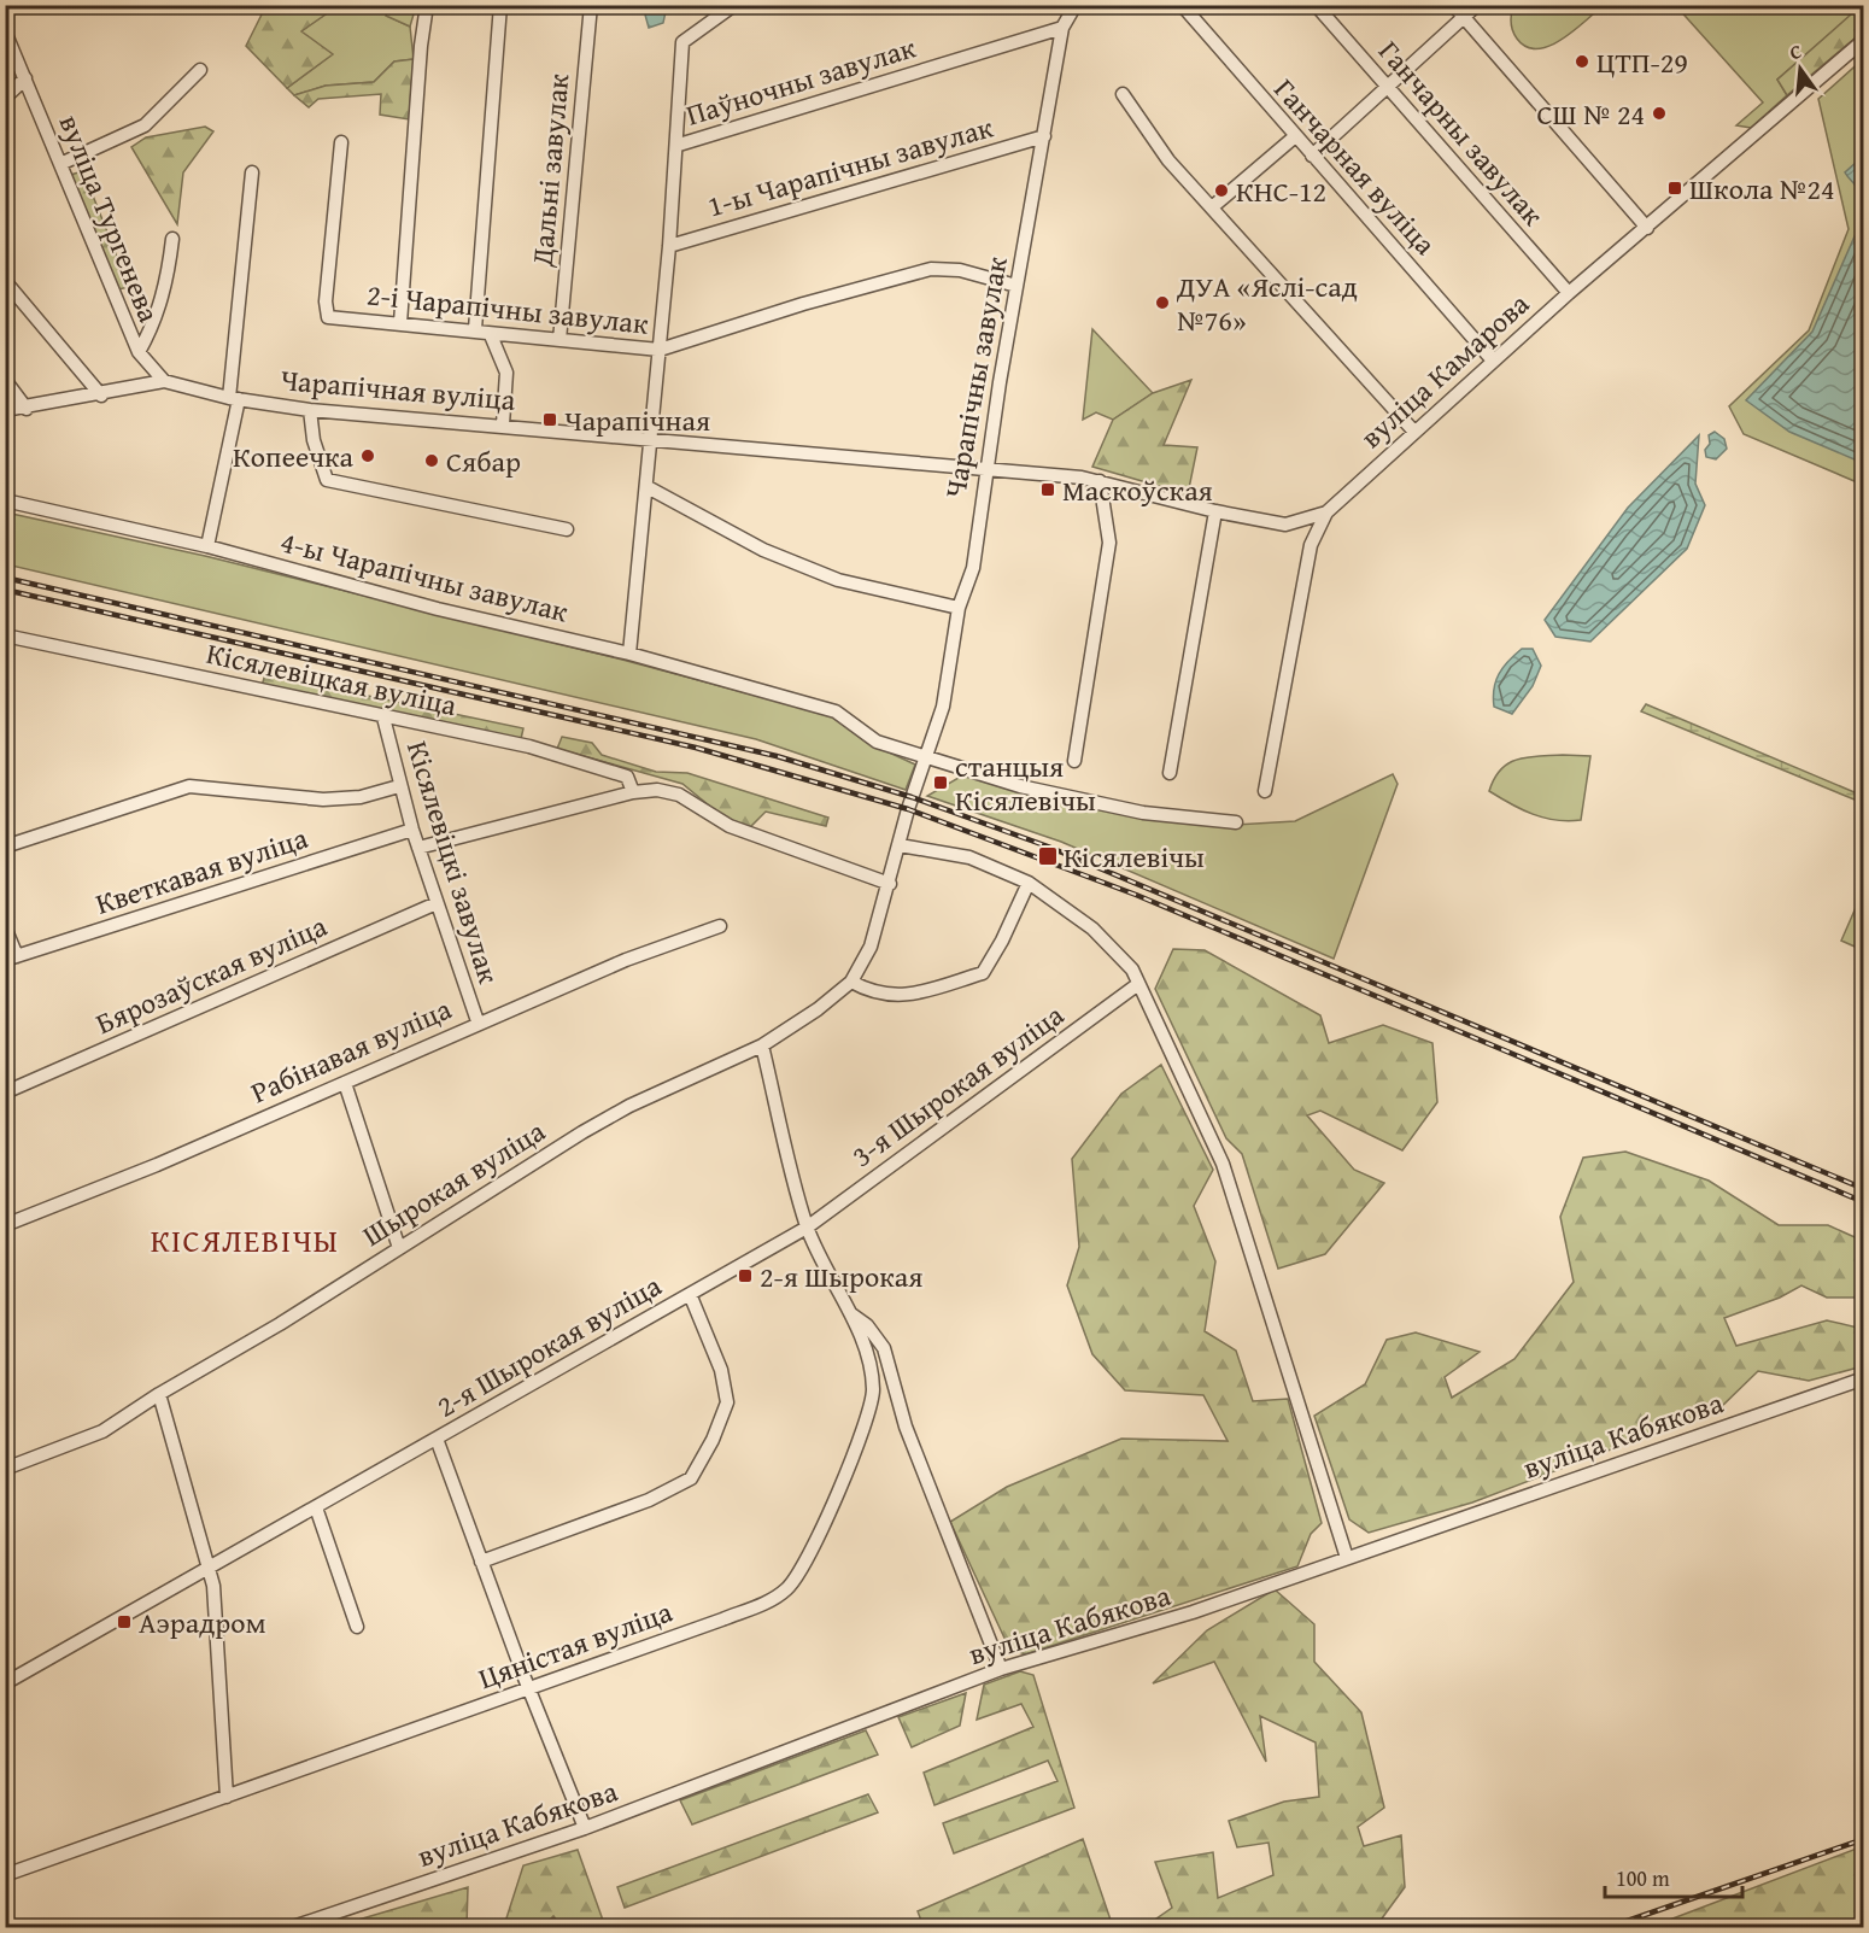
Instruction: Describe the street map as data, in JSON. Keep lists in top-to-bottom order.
{
  "streets": {
    "street": [
      "Паўночны завулак",
      "Ганчарны завулак",
      "1-ы Чарапічны завулак",
      "Ганчарная вуліца",
      "Дальні завулак",
      "вуліца Тургенева",
      "2-і Чарапічны завулак",
      "вуліца Камарова",
      "Чарапічны завулак",
      "Чарапічная вуліца",
      "4-ы Чарапічны завулак",
      "Кісялевіцкая вуліца",
      "Кісялевіцкі завулак",
      "Кветкавая вуліца",
      "Бярозаўская вуліца",
      "Рабінавая вуліца",
      "3-я Шырокая вуліца",
      "Шырокая вуліца",
      "2-я Шырокая вуліца",
      "вуліца Кабякова",
      "Цяністая вуліца"
    ]
  },
  "crossings": [
    ["Паўночны завулак", "Чарапічны завулак"],
    ["Ганчарны завулак", "вуліца Камарова"],
    ["1-ы Чарапічны завулак", "Чарапічны завулак"],
    ["Ганчарная вуліца", "вуліца Камарова"],
    ["Дальні завулак", "2-і Чарапічны завулак"],
    ["вуліца Тургенева", "Чарапічная вуліца"],
    ["2-і Чарапічны завулак", "Чарапічны завулак"],
    ["вуліца Камарова", "Чарапічны завулак"],
    ["вуліца Камарова", "Чарапічная вуліца"],
    ["Чарапічны завулак", "Чарапічная вуліца"],
    ["Чарапічны завулак", "4-ы Чарапічны завулак"],
    ["Чарапічны завулак", "Шырокая вуліца"],
    ["4-ы Чарапічны завулак", "Шырокая вуліца"],
    ["Кісялевіцкая вуліца", "Кісялевіцкі завулак"],
    ["Кісялевіцкі завулак", "Кветкавая вуліца"],
    ["Кісялевіцкі завулак", "Бярозаўская вуліца"],
    ["Кісялевіцкі завулак", "Рабінавая вуліца"],
    ["3-я Шырокая вуліца", "2-я Шырокая вуліца"],
    ["3-я Шырокая вуліца", "Цяністая вуліца"],
    ["Шырокая вуліца", "Цяністая вуліца"],
    ["2-я Шырокая вуліца", "Цяністая вуліца"]
  ],
  "districts": ["КІСЯЛЕВІЧЫ"],
  "places": {
    "other": [
      "ЦТП-29",
      "СШ № 24",
      "КНС-12",
      "ДУА «Яслі-сад №76»",
      "Копеечка",
      "Сябар"
    ],
    "transit": [
      "Школа №24",
      "Чарапічная",
      "Маскоўская",
      "станцыя Кісялевічы",
      "Кісялевічы",
      "2-я Шырокая",
      "Аэрадром"
    ]
  },
  "scale_bar": "100 m",
  "north": "top"
}
